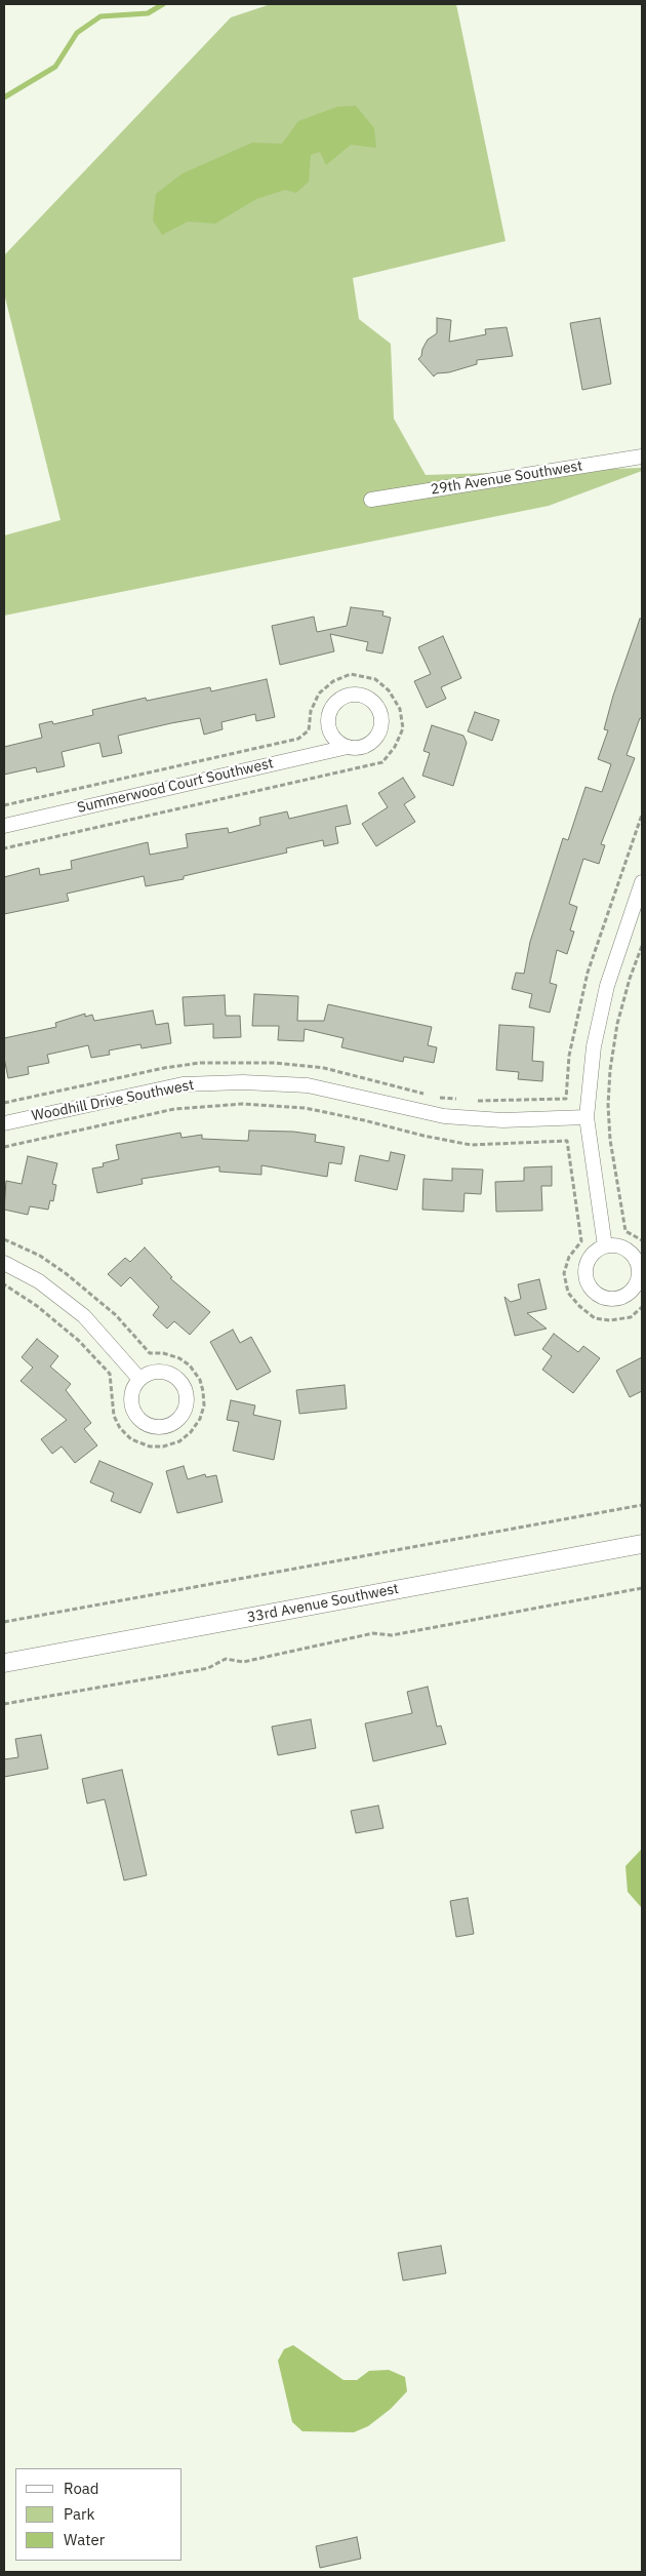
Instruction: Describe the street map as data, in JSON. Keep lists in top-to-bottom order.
{
  "streets": {
    "street": [
      "29th Avenue Southwest",
      "Summerwood Court Southwest",
      "Woodhill Drive Southwest",
      "33rd Avenue Southwest"
    ]
  },
  "legend": ["Road", "Park", "Water"]
}
